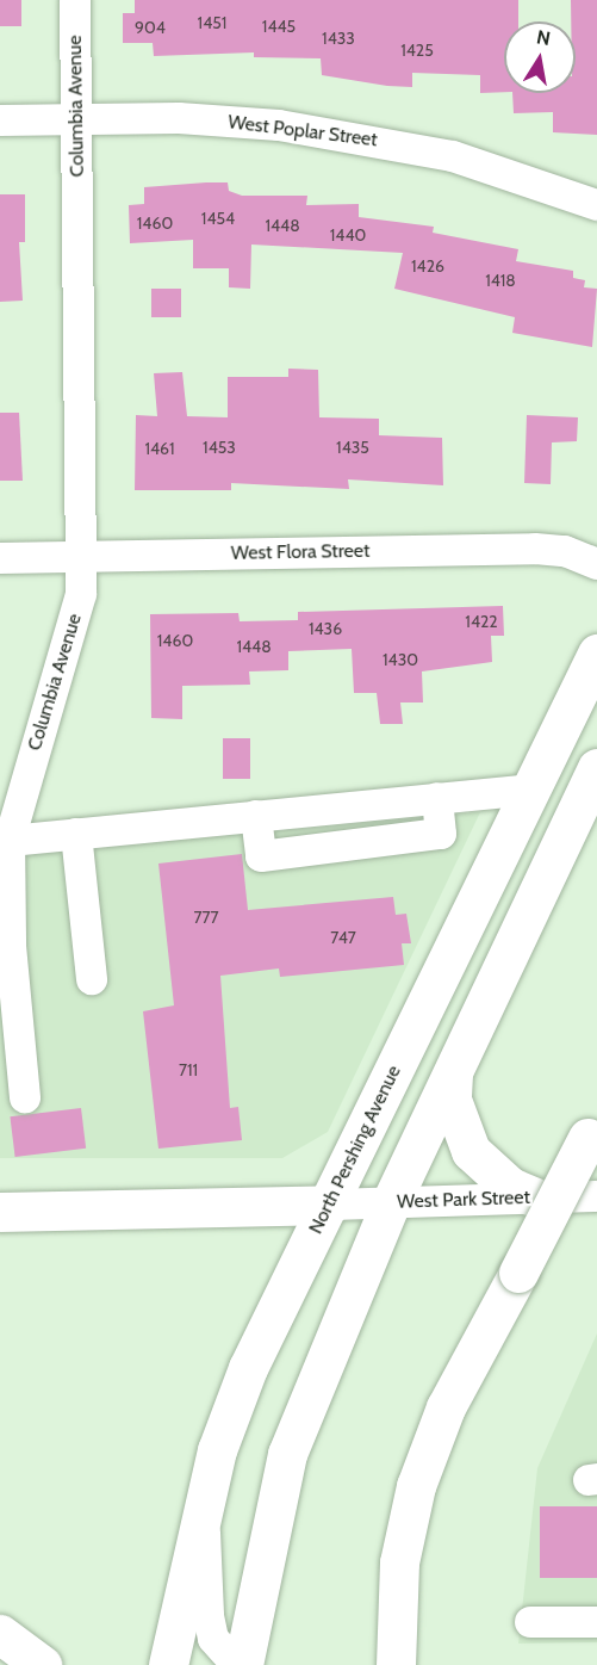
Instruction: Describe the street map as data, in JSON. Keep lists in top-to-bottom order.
{
  "streets": {
    "main road": ["North Pershing Avenue"],
    "street": [
      "Columbia Avenue",
      "West Poplar Street",
      "West Flora Street",
      "West Park Street"
    ]
  },
  "crossings": [
    ["Columbia Avenue", "West Poplar Street"],
    ["Columbia Avenue", "West Flora Street"],
    ["North Pershing Avenue", "West Park Street"]
  ],
  "house_numbers": [
    "1451",
    "1445",
    "904",
    "1433",
    "1425",
    "1454",
    "1460",
    "1448",
    "1440",
    "1426",
    "1418",
    "1453",
    "1435",
    "1461",
    "1422",
    "1436",
    "1460",
    "1448",
    "1430",
    "777",
    "747",
    "711"
  ],
  "north": "top"
}
